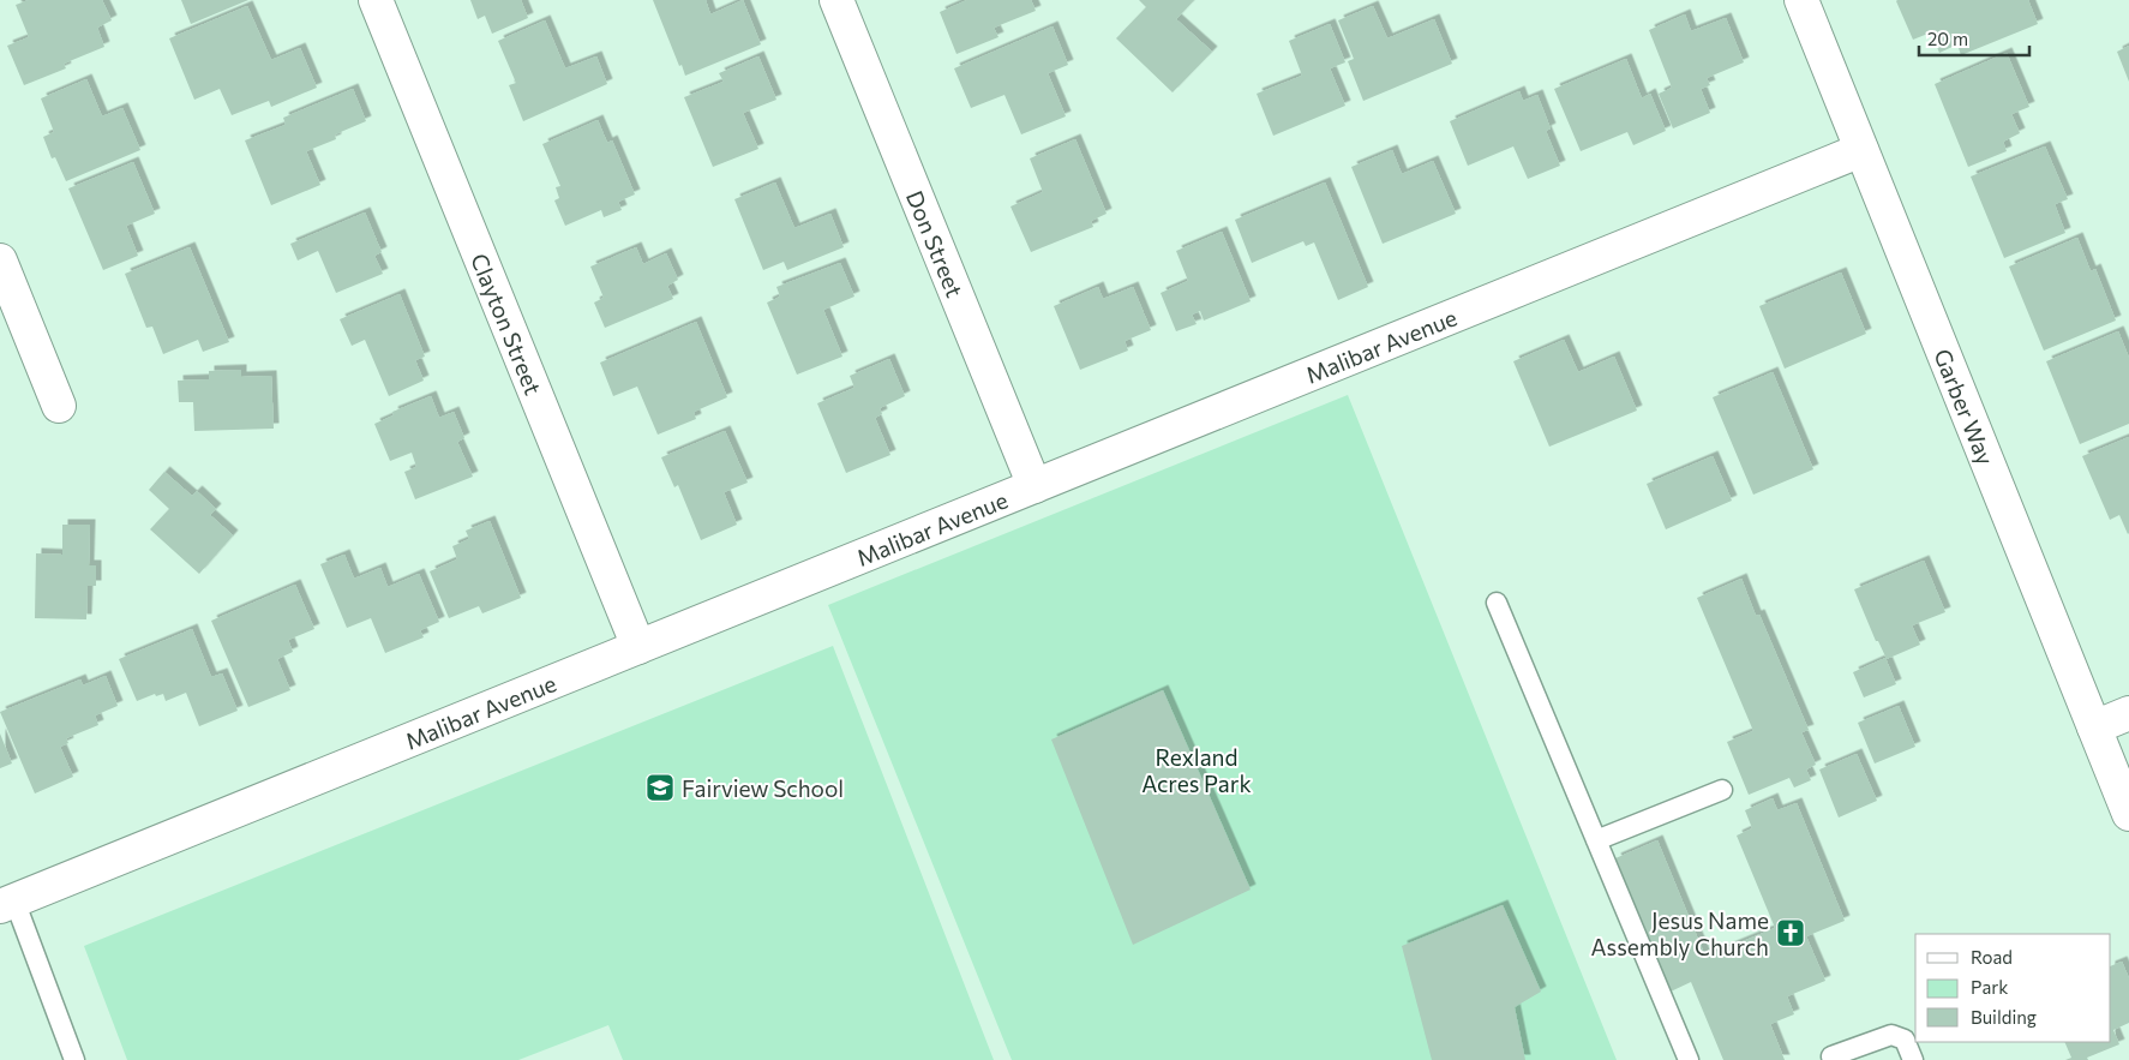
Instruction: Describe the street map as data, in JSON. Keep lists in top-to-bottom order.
{
  "streets": {
    "street": [
      "Don Street",
      "Clayton Street",
      "Malibar Avenue",
      "Garber Way"
    ]
  },
  "crossings": [
    ["Don Street", "Malibar Avenue"],
    ["Clayton Street", "Malibar Avenue"],
    ["Malibar Avenue", "Garber Way"]
  ],
  "parks": ["Rexland Acres Park"],
  "places": {
    "school or university": ["Fairview School"],
    "church": ["Jesus Name Assembly Church"]
  },
  "legend": ["Road", "Park", "Building"],
  "scale_bar": "20 m"
}
